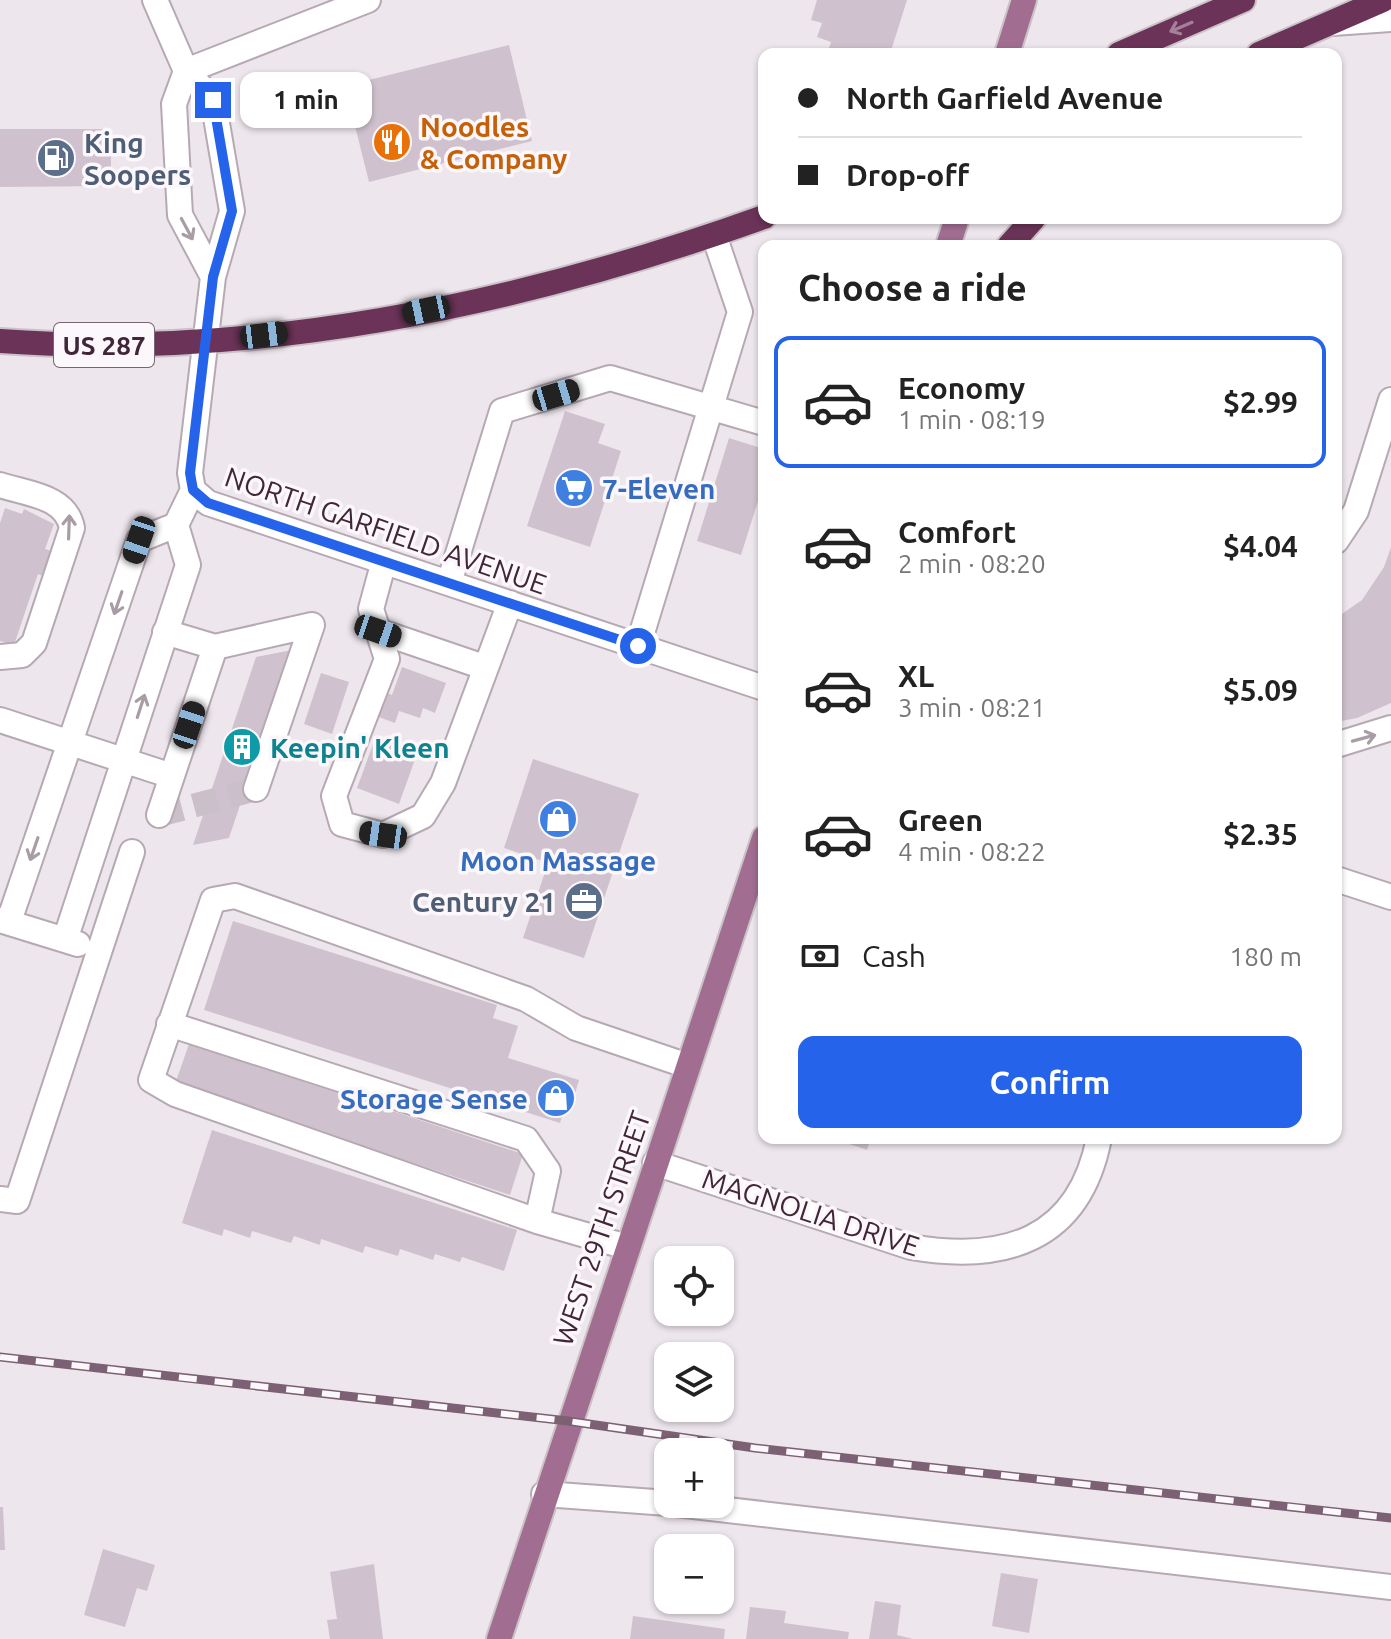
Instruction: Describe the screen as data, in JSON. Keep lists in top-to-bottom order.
{
  "streets": {
    "highway": ["US 287"],
    "main road": ["WEST 29TH STREET"],
    "street": ["NORTH GARFIELD AVENUE", "MAGNOLIA DRIVE"]
  },
  "crossings": [
    ["US 287", "NORTH GARFIELD AVENUE"],
    ["MAGNOLIA DRIVE", "WEST 29TH STREET"]
  ],
  "places": {
    "restaurant": ["Noodles & Company"],
    "fuel station": ["King Soopers"],
    "supermarket": ["7-Eleven"],
    "building": ["Keepin' Kleen"],
    "shop": ["Moon Massage", "Storage Sense"],
    "office": ["Century 21"]
  },
  "page": {
    "banner": ["North Garfield Avenue", "Drop-off"],
    "bubble": "1 min",
    "heading": "Choose a ride",
    "list": [
      {
        "name": "Economy",
        "note": "1 min · 08:19",
        "value": "$2.99"
      },
      {
        "name": "Comfort",
        "note": "2 min · 08:20",
        "value": "$4.04"
      },
      {
        "name": "XL",
        "note": "3 min · 08:21",
        "value": "$5.09"
      },
      {
        "name": "Green",
        "note": "4 min · 08:22",
        "value": "$2.35"
      }
    ],
    "pay": ["Cash", "180 m"],
    "buttons": "Confirm",
    "map_buttons": ["+", "−"]
  }
}
